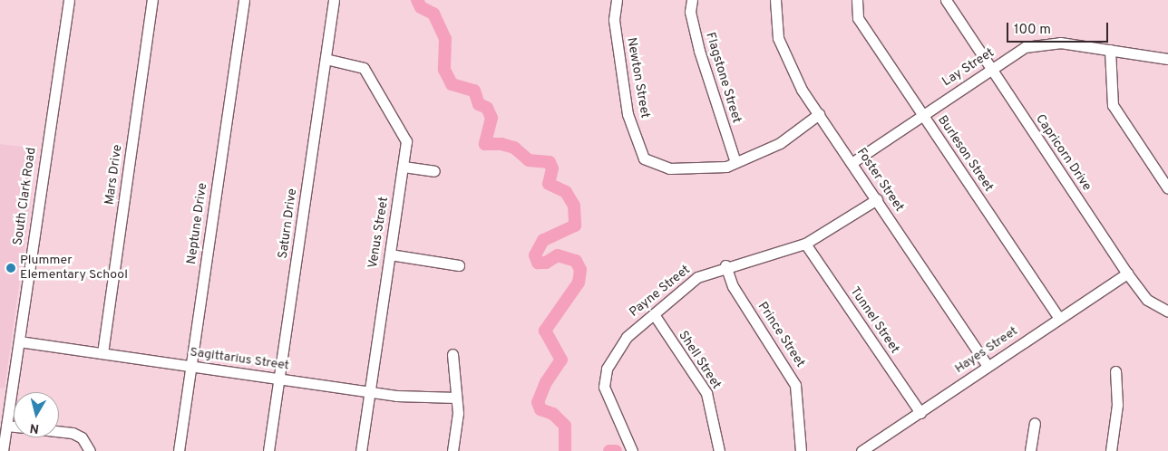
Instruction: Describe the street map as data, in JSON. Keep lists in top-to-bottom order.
{
  "streets": {
    "street": [
      "Lay Street",
      "Newton Street",
      "Flagstone Street",
      "Capricorn Drive",
      "Burleson Street",
      "Mars Drive",
      "Foster Street",
      "South Clark Road",
      "Neptune Drive",
      "Saturn Drive",
      "Venus Street",
      "Payne Street",
      "Tunnel Street",
      "Prince Street",
      "Hayes Street",
      "Sagittarius Street",
      "Shell Street"
    ]
  },
  "crossings": [
    ["Lay Street", "Capricorn Drive"],
    ["Lay Street", "Burleson Street"],
    ["Lay Street", "Foster Street"],
    ["Newton Street", "Flagstone Street"],
    ["Capricorn Drive", "Hayes Street"],
    ["Burleson Street", "Hayes Street"],
    ["Mars Drive", "Sagittarius Street"],
    ["Foster Street", "Payne Street"],
    ["Foster Street", "Hayes Street"],
    ["South Clark Road", "Sagittarius Street"],
    ["Neptune Drive", "Sagittarius Street"],
    ["Saturn Drive", "Venus Street"],
    ["Saturn Drive", "Sagittarius Street"],
    ["Venus Street", "Sagittarius Street"],
    ["Payne Street", "Tunnel Street"],
    ["Payne Street", "Prince Street"],
    ["Payne Street", "Shell Street"],
    ["Tunnel Street", "Hayes Street"]
  ],
  "places": ["Plummer Elementary School"],
  "scale_bar": "100 m",
  "north": "bottom"
}
